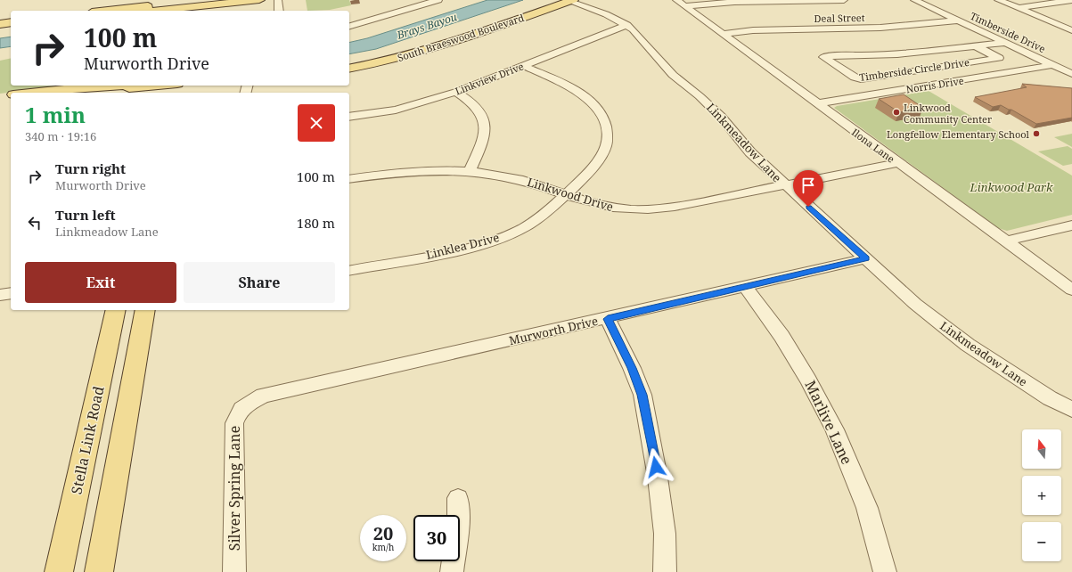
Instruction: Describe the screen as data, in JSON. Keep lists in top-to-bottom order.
{
  "streets": {
    "main road": ["South Braeswood Boulevard", "Stella Link Road"],
    "street": [
      "Deal Street",
      "Timberside Drive",
      "Timberside Circle Drive",
      "Linkview Drive",
      "Norris Drive",
      "Linkmeadow Lane",
      "Ilona Lane",
      "Linkwood Drive",
      "Linklea Drive",
      "Murworth Drive",
      "Marlive Lane",
      "Silver Spring Lane"
    ]
  },
  "crossings": [
    ["Deal Street", "Timberside Drive"],
    ["Deal Street", "Ilona Lane"],
    ["Timberside Drive", "Timberside Circle Drive"],
    ["Timberside Drive", "Norris Drive"],
    ["South Braeswood Boulevard", "Linkmeadow Lane"],
    ["Linkview Drive", "Linkmeadow Lane"],
    ["Linkview Drive", "Linklea Drive"],
    ["Norris Drive", "Ilona Lane"],
    ["Linkmeadow Lane", "Linkwood Drive"],
    ["Linkmeadow Lane", "Murworth Drive"],
    ["Ilona Lane", "Linkwood Drive"],
    ["Linkwood Drive", "Linklea Drive"],
    ["Murworth Drive", "Marlive Lane"],
    ["Murworth Drive", "Silver Spring Lane"]
  ],
  "water": ["Brays Bayou"],
  "parks": ["Linkwood Park"],
  "places": ["Linkwood Community Center", "Longfellow Elementary School"],
  "north": "top",
  "page": {
    "turn": ["100 m", "Murworth Drive"],
    "heading": ["1 min", "340 m · 19:16"],
    "list": [
      {
        "name": "Turn right",
        "note": "Murworth Drive",
        "value": "100 m"
      },
      {
        "name": "Turn left",
        "note": "Linkmeadow Lane",
        "value": "180 m"
      }
    ],
    "buttons": ["Exit", "Share"],
    "map_buttons": ["+", "−"],
    "speed": "20 km/h",
    "limit": "30"
  }
}
